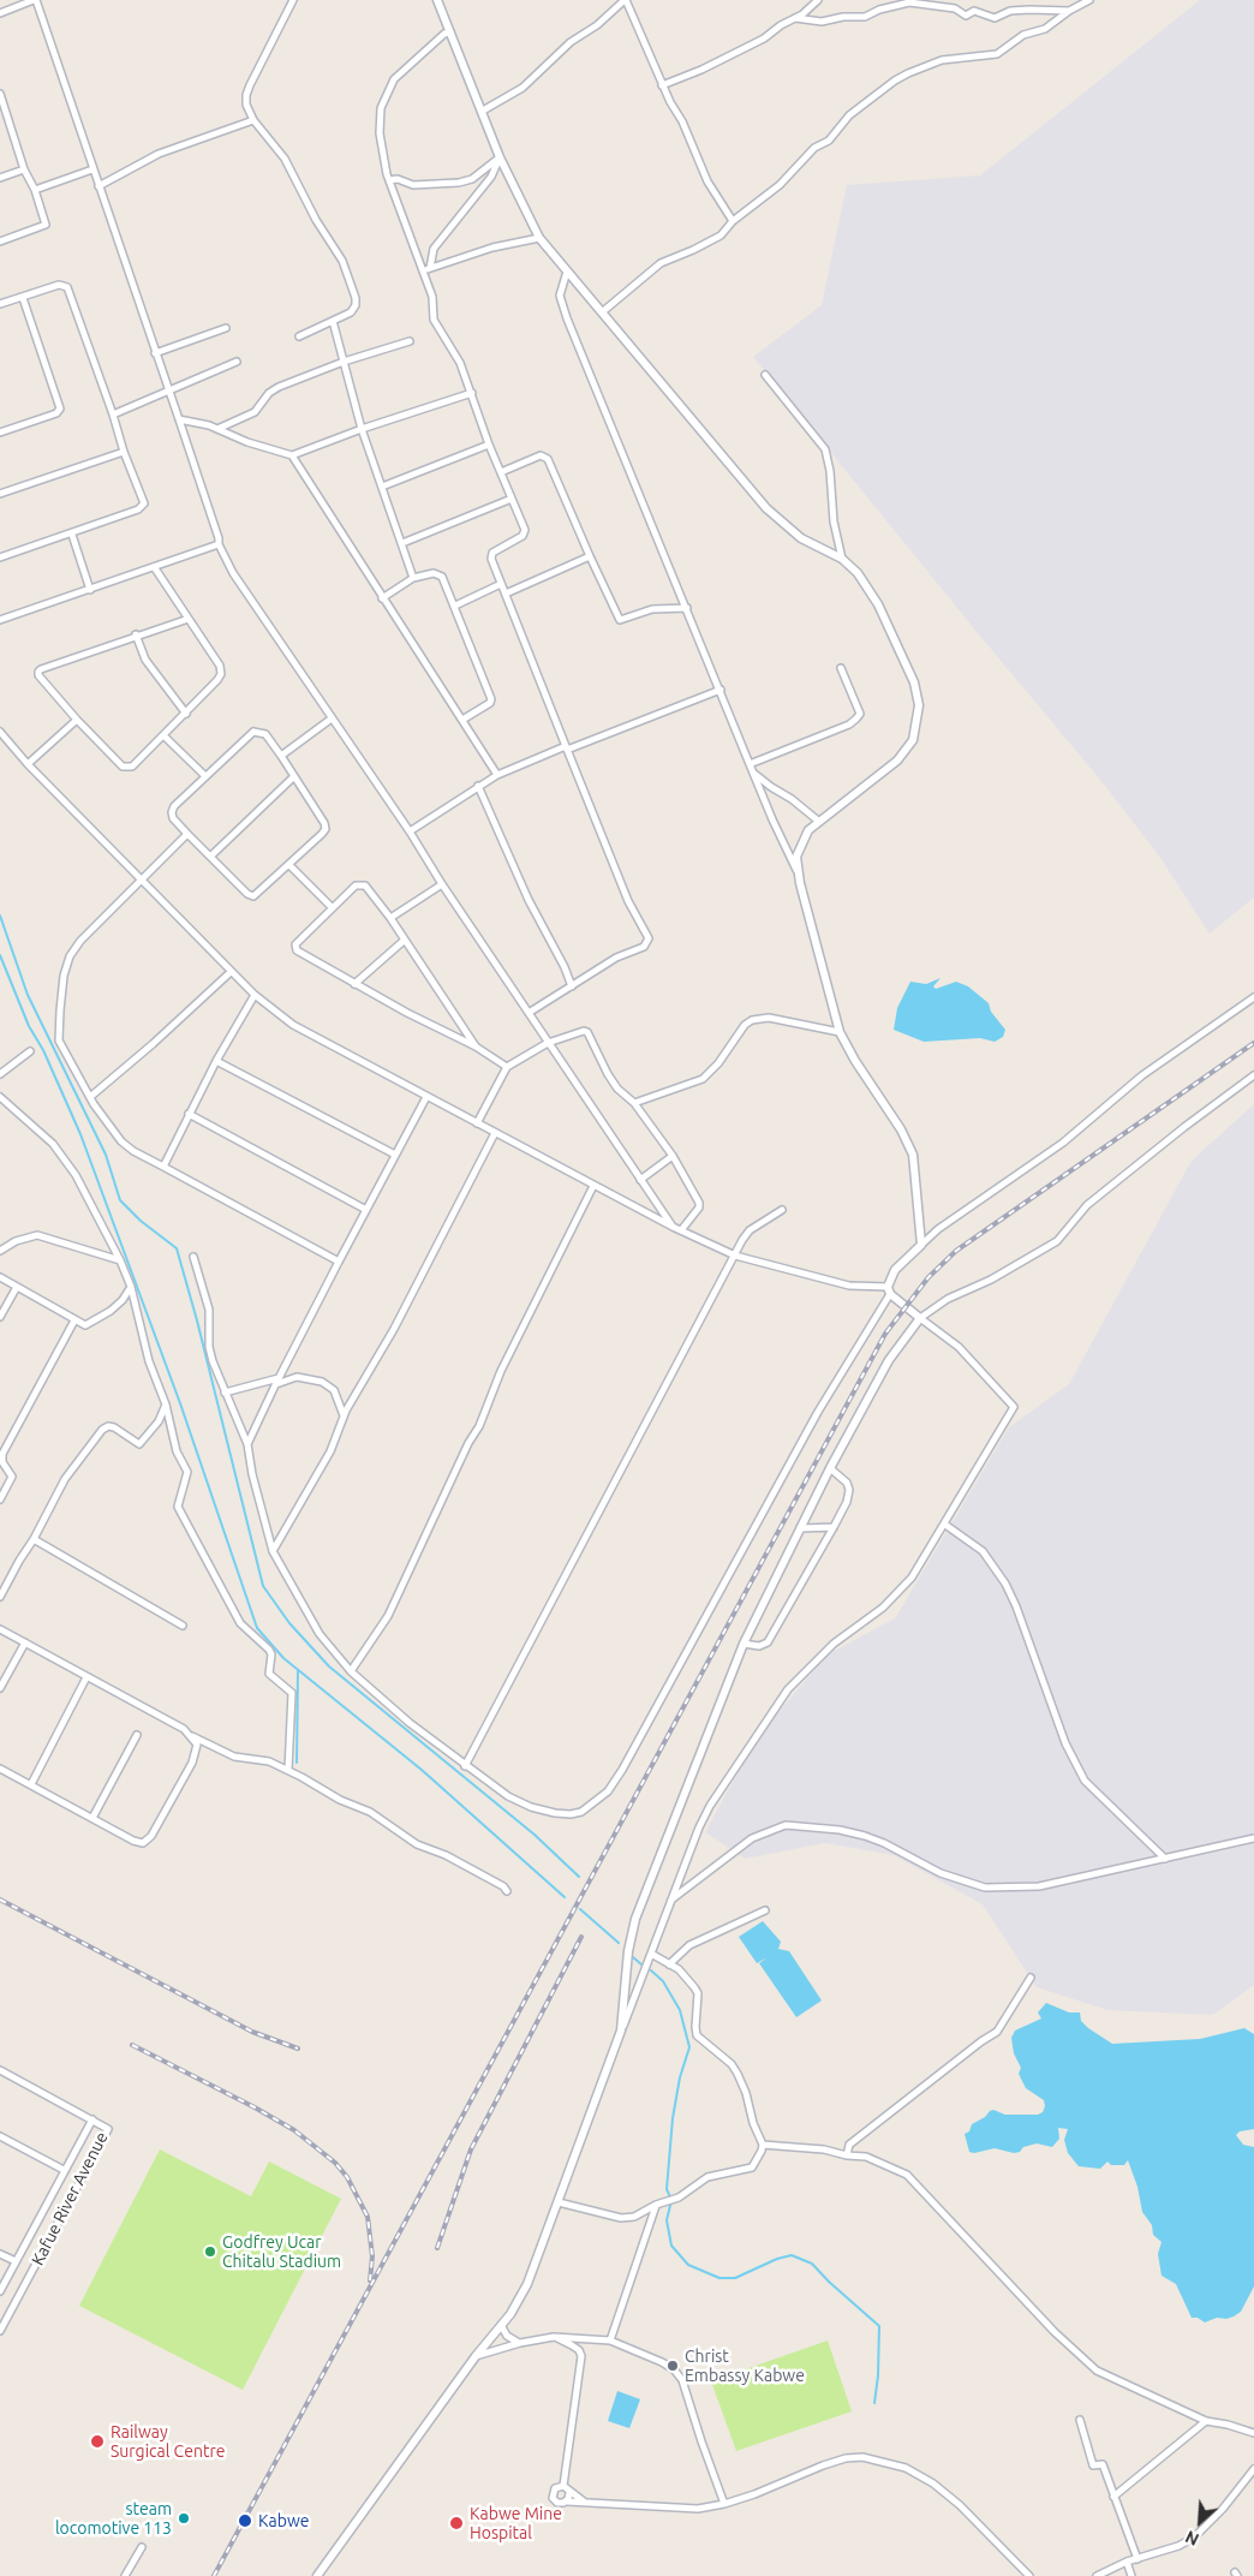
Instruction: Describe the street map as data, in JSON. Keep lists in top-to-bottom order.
{
  "streets": {
    "street": ["Kafue River Avenue"]
  },
  "places": [
    "Godfrey Ucar Chitalu Stadium",
    "Christ Embassy Kabwe",
    "Railway Surgical Centre",
    "steam locomotive 113",
    "Kabwe",
    "Kabwe Mine Hospital"
  ],
  "north": "bottom left"
}
